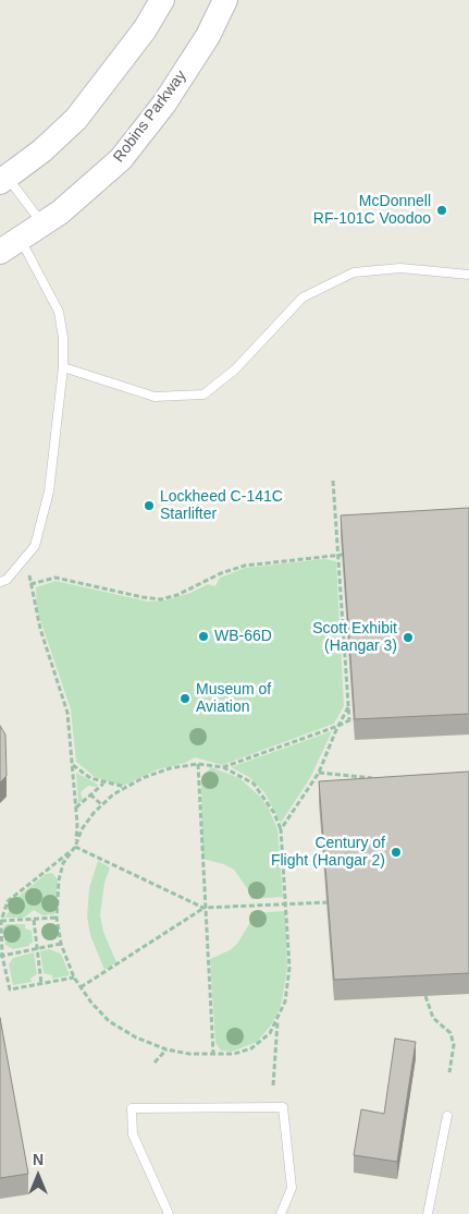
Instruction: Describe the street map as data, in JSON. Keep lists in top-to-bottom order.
{
  "streets": {
    "street": ["Robins Parkway"]
  },
  "places": [
    "McDonnell RF-101C Voodoo",
    "Lockheed C-141C Starlifter",
    "WB-66D",
    "Scott Exhibit (Hangar 3)",
    "Museum of Aviation",
    "Century of Flight (Hangar 2)"
  ],
  "north": "top"
}
